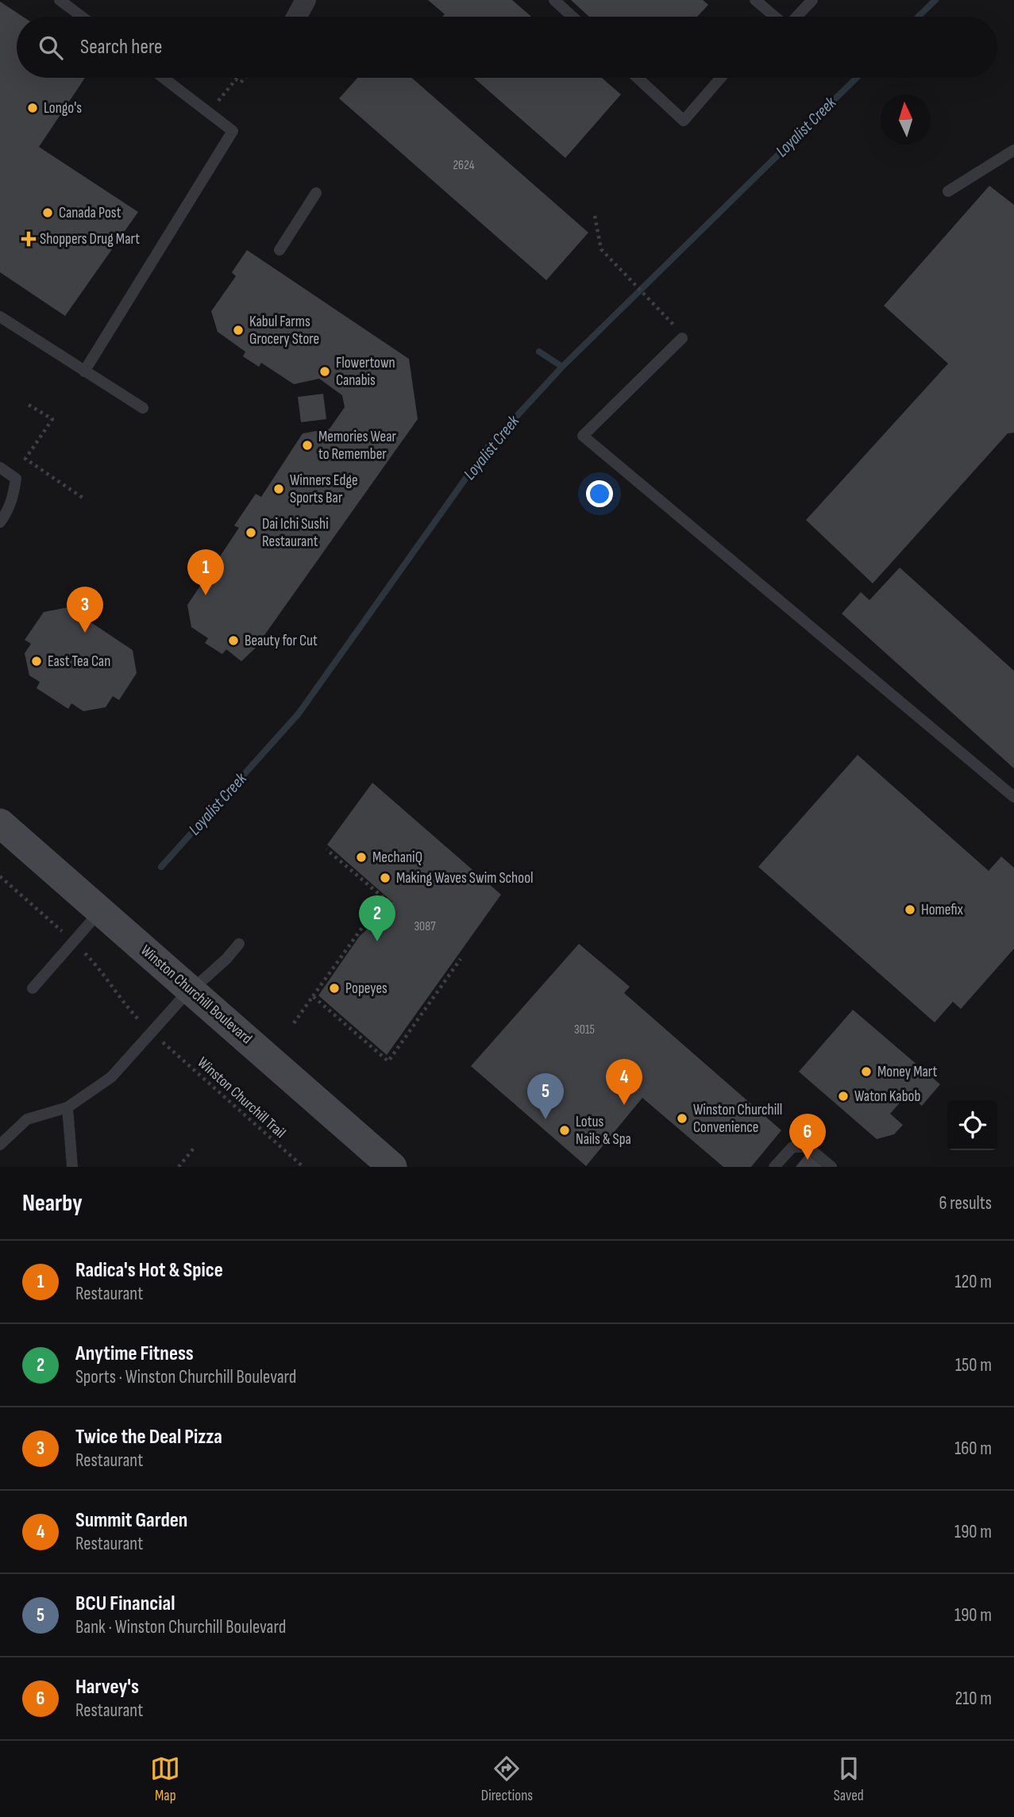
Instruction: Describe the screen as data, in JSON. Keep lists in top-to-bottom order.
{
  "streets": {
    "main road": ["Winston Churchill Boulevard"],
    "path": ["Winston Churchill Trail"]
  },
  "water": ["Loyalist Creek"],
  "places": {
    "other": [
      "Longo's",
      "Canada Post",
      "Kabul Farms Grocery Store",
      "Flowertown Canabis",
      "Memories Wear to Remember",
      "Winners Edge Sports Bar",
      "Dai Ichi Sushi Restaurant",
      "Beauty for Cut",
      "East Tea Can",
      "MechaniQ",
      "Making Waves Swim School",
      "Homefix",
      "Popeyes",
      "Money Mart",
      "Waton Kabob",
      "Winston Churchill Convenience",
      "Lotus Nails & Spa"
    ],
    "health": ["Shoppers Drug Mart"]
  },
  "house_numbers": ["2624", "3087", "3015"],
  "north": "top",
  "page": {
    "search": "Search here",
    "pins": [
      "1",
      "3",
      "2",
      "4",
      "5",
      "6"
    ],
    "heading": ["Nearby", "6 results"],
    "list": [
      {
        "mark": "1",
        "name": "Radica's Hot & Spice",
        "note": "Restaurant",
        "value": "120 m"
      },
      {
        "mark": "2",
        "name": "Anytime Fitness",
        "note": "Sports · Winston Churchill Boulevard",
        "value": "150 m"
      },
      {
        "mark": "3",
        "name": "Twice the Deal Pizza",
        "note": "Restaurant",
        "value": "160 m"
      },
      {
        "mark": "4",
        "name": "Summit Garden",
        "note": "Restaurant",
        "value": "190 m"
      },
      {
        "mark": "5",
        "name": "BCU Financial",
        "note": "Bank · Winston Churchill Boulevard",
        "value": "190 m"
      },
      {
        "mark": "6",
        "name": "Harvey's",
        "note": "Restaurant",
        "value": "210 m"
      }
    ],
    "nav": ["Map", "Directions", "Saved"]
  }
}
